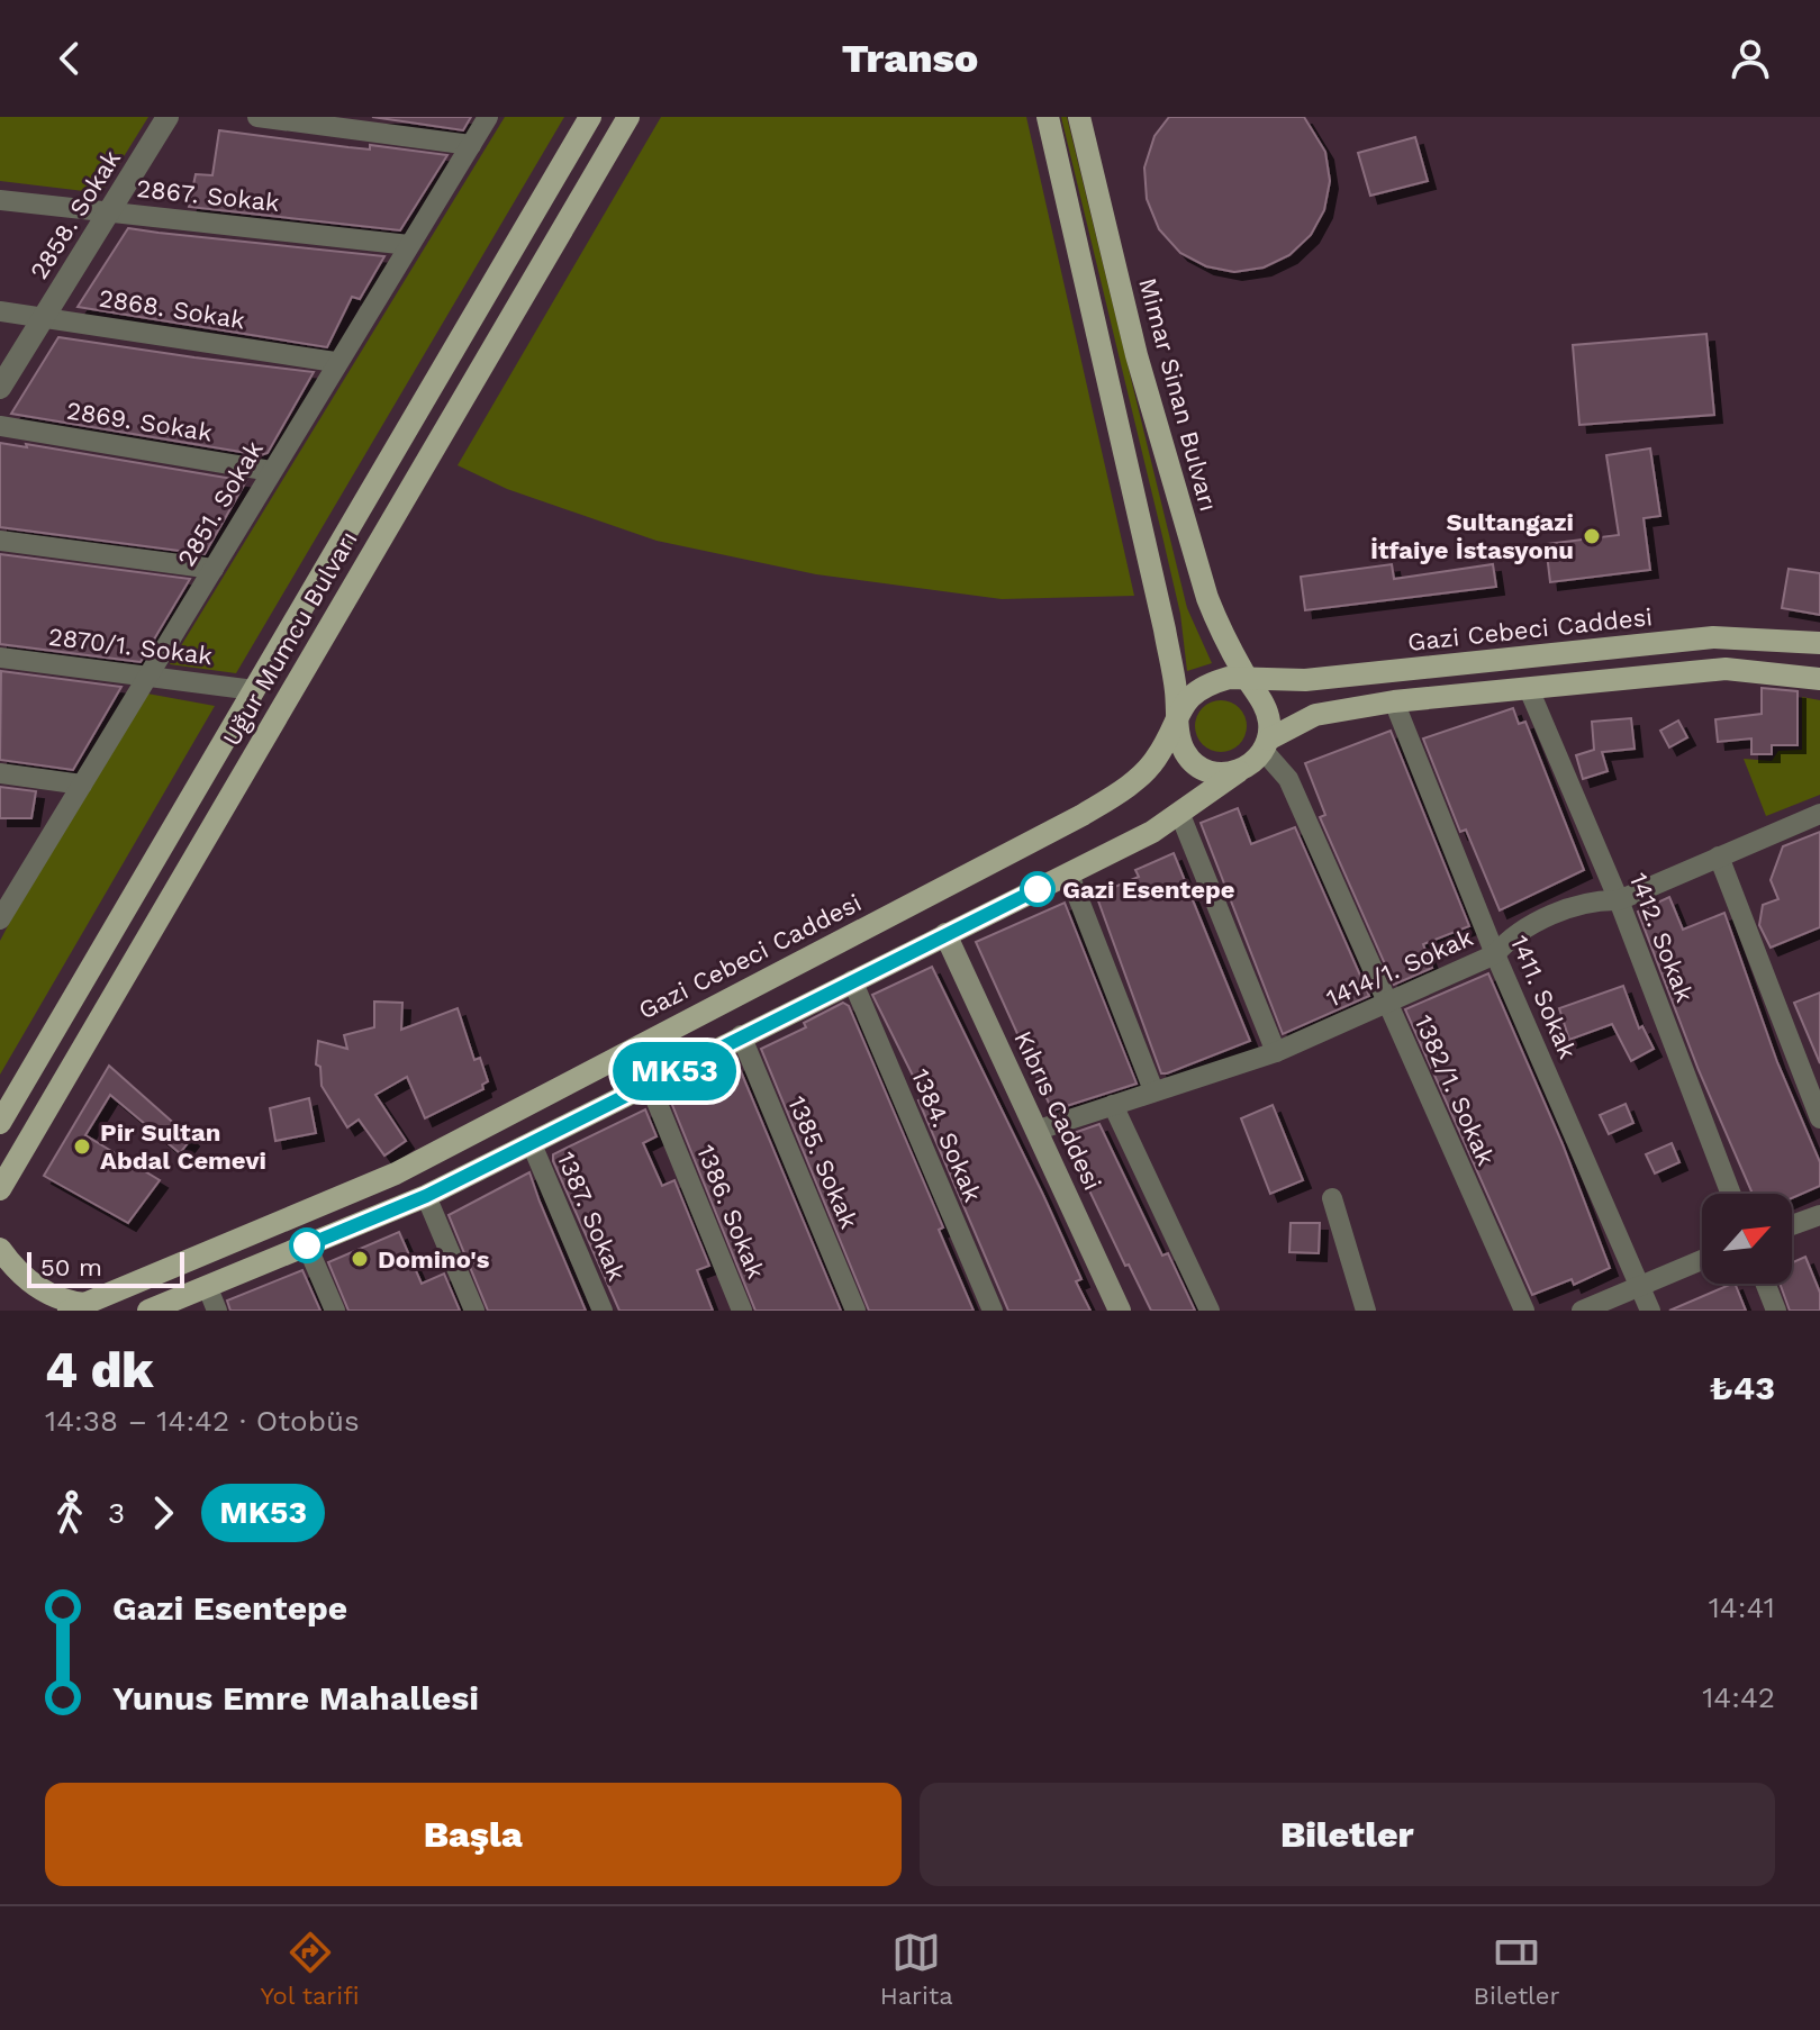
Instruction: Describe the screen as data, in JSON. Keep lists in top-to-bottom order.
{
  "streets": {
    "main road": [
      "Mimar Sinan Bulvarı",
      "Gazi Cebeci Caddesi",
      "Uğur Mumcu Bulvarı",
      "Kıbrıs Caddesi"
    ],
    "street": [
      "2867. Sokak",
      "2858. Sokak",
      "2868. Sokak",
      "2869. Sokak",
      "2851. Sokak",
      "2870/1. Sokak",
      "1412. Sokak",
      "1414/1. Sokak",
      "1411. Sokak",
      "1382/1. Sokak",
      "1384. Sokak",
      "1385. Sokak",
      "1386. Sokak",
      "1387. Sokak"
    ]
  },
  "crossings": [
    ["2867. Sokak", "2858. Sokak"],
    ["2867. Sokak", "2851. Sokak"],
    ["2858. Sokak", "2868. Sokak"],
    ["2868. Sokak", "2851. Sokak"],
    ["Mimar Sinan Bulvarı", "Gazi Cebeci Caddesi"],
    ["Mimar Sinan Bulvarı", "1382/1. Sokak"],
    ["2869. Sokak", "2851. Sokak"],
    ["2851. Sokak", "2870/1. Sokak"],
    ["Gazi Cebeci Caddesi", "1382/1. Sokak"],
    ["Uğur Mumcu Bulvarı", "2870/1. Sokak"],
    ["1412. Sokak", "1414/1. Sokak"],
    ["1414/1. Sokak", "1411. Sokak"],
    ["1414/1. Sokak", "1382/1. Sokak"],
    ["1414/1. Sokak", "Kıbrıs Caddesi"]
  ],
  "places": [
    "Sultangazi İtfaiye İstasyonu",
    "Gazi Esentepe",
    "Pir Sultan Abdal Cemevi",
    "Domino's"
  ],
  "lines": ["bus line MK53"],
  "scale_bar": "50 m",
  "north": "top right",
  "page": {
    "header": "Transo",
    "on_map": "MK53",
    "scale": "50 m",
    "heading": ["4 dk", "14:38 – 14:42 · Otobüs", "₺43"],
    "legs": ["3", "MK53"],
    "list": [
      {
        "name": "Gazi Esentepe",
        "value": "14:41"
      },
      {
        "name": "Yunus Emre Mahallesi",
        "value": "14:42"
      }
    ],
    "buttons": ["Başla", "Biletler"],
    "tabs": ["Yol tarifi", "Harita", "Biletler"]
  }
}
